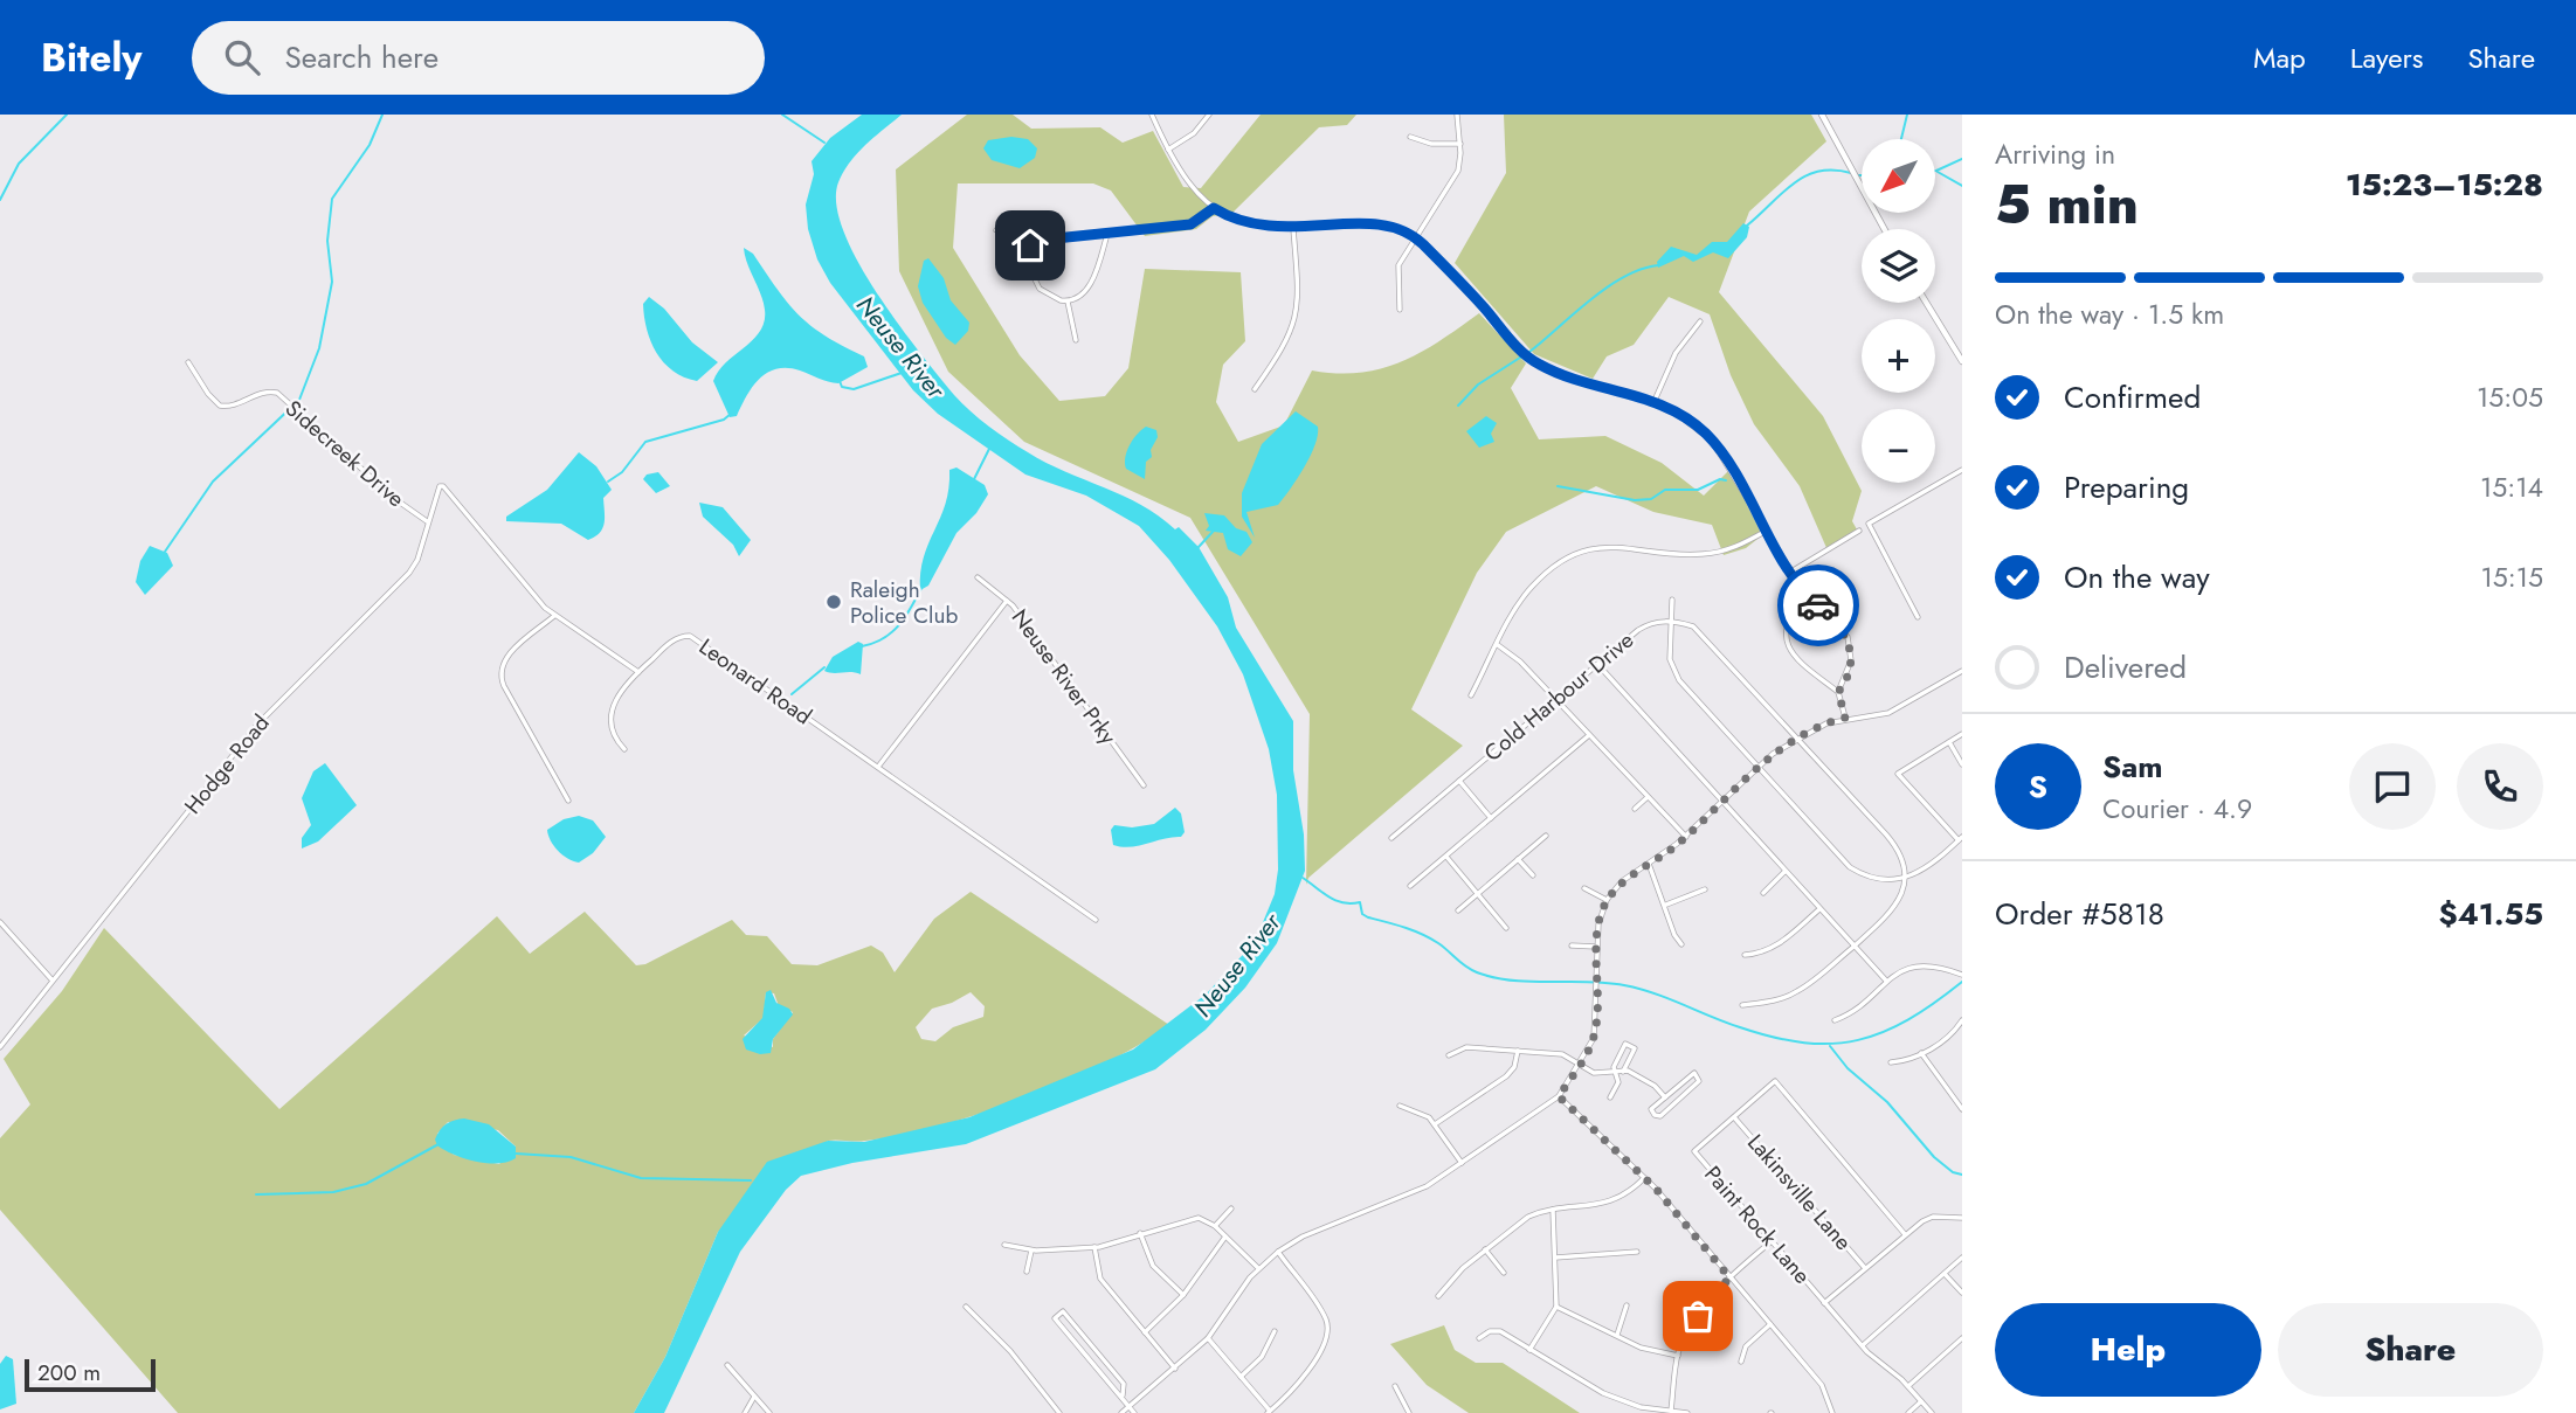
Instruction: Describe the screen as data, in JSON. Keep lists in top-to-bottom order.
{
  "streets": {
    "street": [
      "Sidecreek Drive",
      "Neuse River Prky",
      "Leonard Road",
      "Cold Harbour Drive",
      "Hodge Road",
      "Lakinsville Lane",
      "Paint Rock Lane"
    ]
  },
  "crossings": [
    ["Sidecreek Drive", "Hodge Road"],
    ["Lakinsville Lane", "Paint Rock Lane"]
  ],
  "water": ["Neuse River"],
  "places": ["Raleigh Police Club"],
  "scale_bar": "200 m",
  "north": "bottom left",
  "page": {
    "header": "Bitely",
    "search": "Search here",
    "nav": ["Map", "Layers", "Share"],
    "heading": ["5 min", "Arriving in", "15:23–15:28"],
    "panel": [
      "Sam",
      "Courier · 4.9",
      "Order #5818",
      "$41.55"
    ],
    "map_buttons": ["+", "−"],
    "bar": "On the way · 1.5 km",
    "list": [
      ["Confirmed", "15:05"],
      ["Preparing", "15:14"],
      ["On the way", "15:15"],
      "Delivered"
    ],
    "round": "S",
    "buttons": ["Help", "Share"],
    "scale": "200 m"
  }
}
